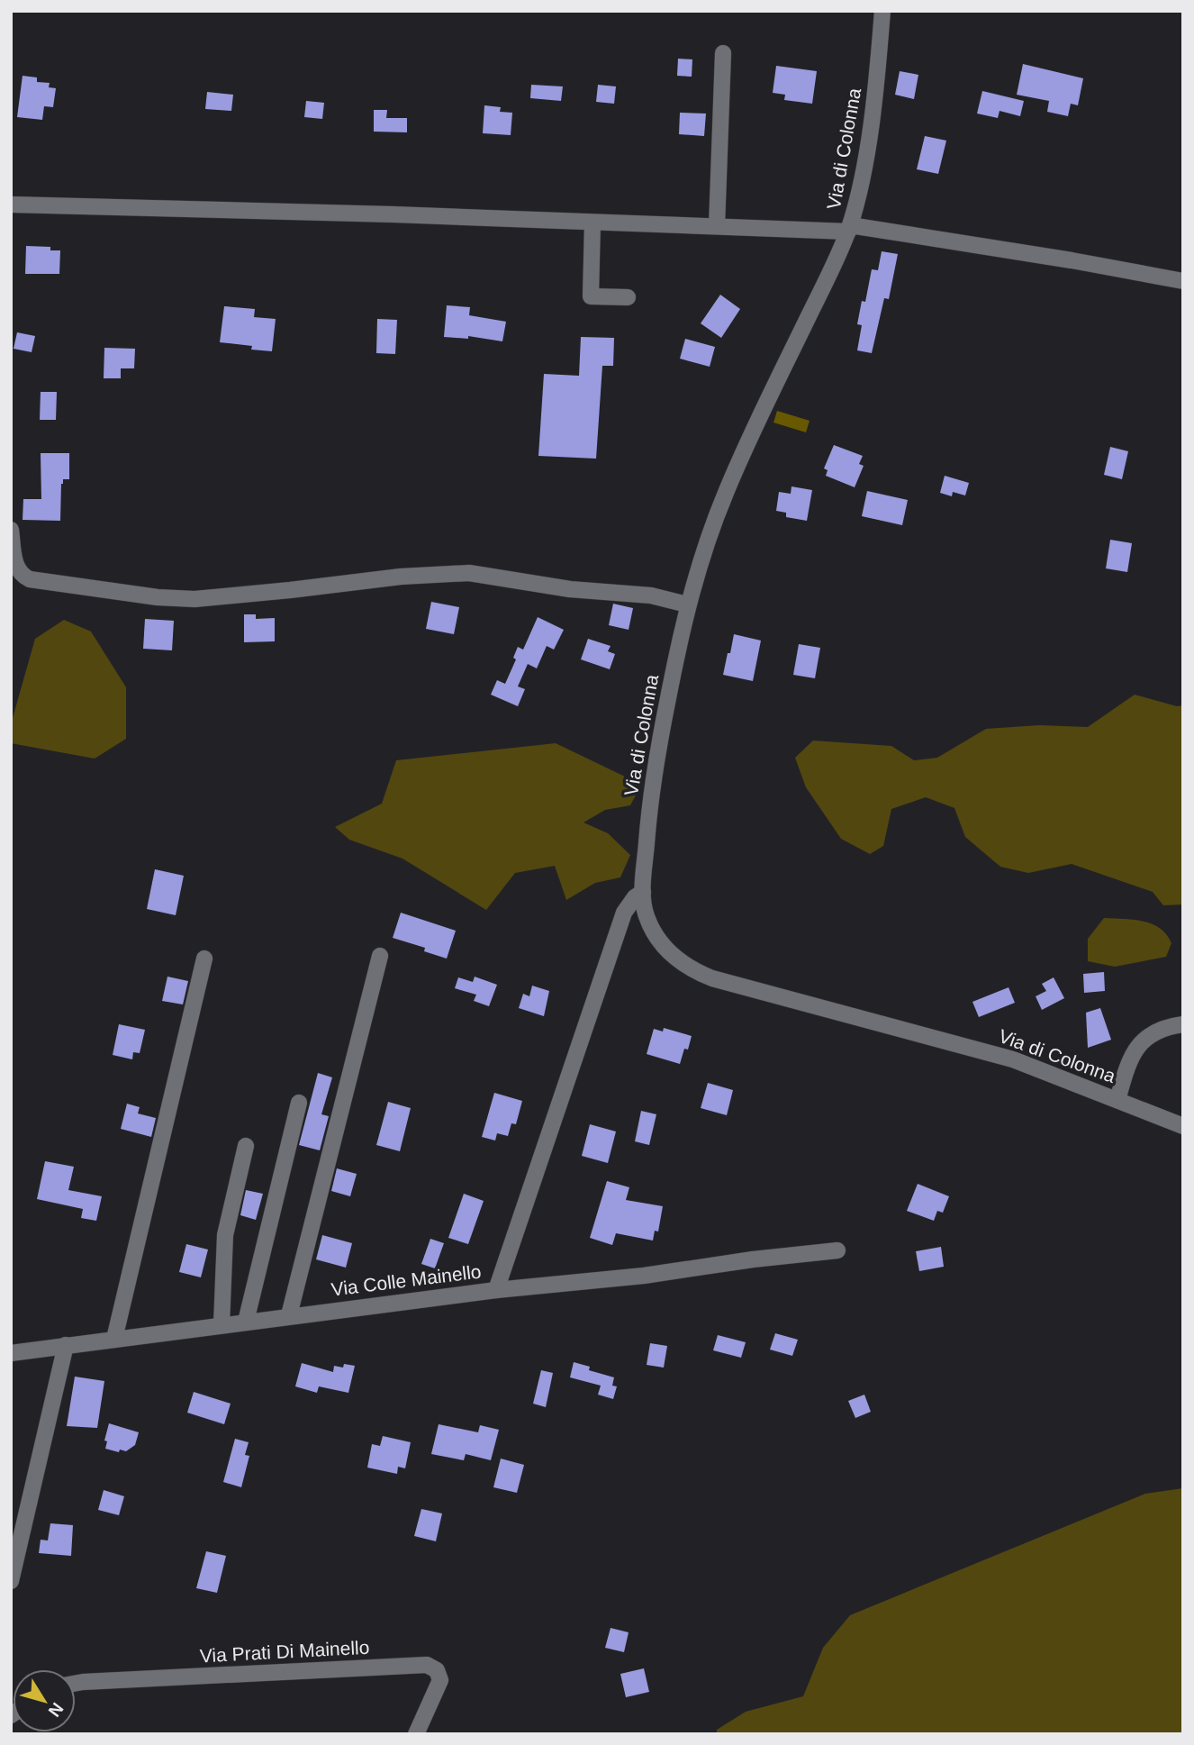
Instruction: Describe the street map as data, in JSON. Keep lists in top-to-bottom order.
{
  "streets": {
    "street": ["Via di Colonna", "Via Colle Mainello", "Via Prati Di Mainello"]
  },
  "crossings": [
    ["Via di Colonna", "Via Colle Mainello"]
  ],
  "north": "bottom right"
}
